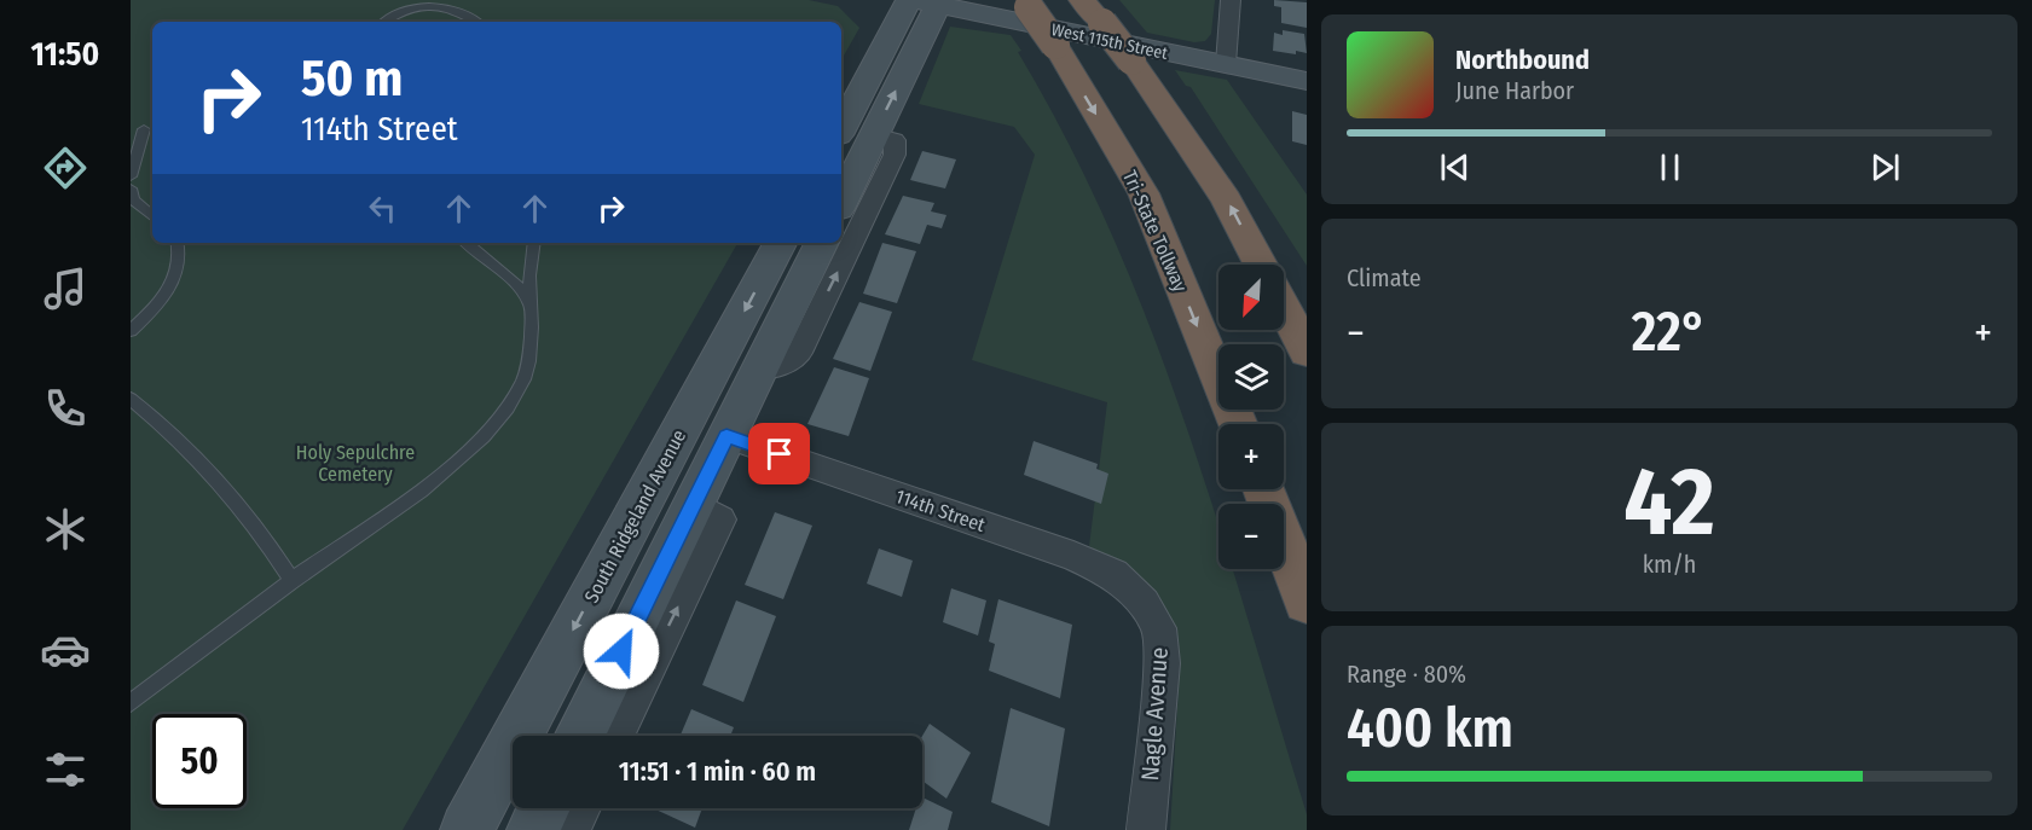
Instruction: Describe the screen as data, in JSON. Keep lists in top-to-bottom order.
{
  "streets": {
    "highway": ["Tri-State Tollway"],
    "main road": ["West 115th Street", "South Ridgeland Avenue"],
    "street": ["114th Street", "Nagle Avenue"]
  },
  "crossings": [
    ["114th Street", "Nagle Avenue"]
  ],
  "parks": ["Holy Sepulchre Cemetery"],
  "north": "bottom left",
  "page": {
    "tabs": "11:50",
    "turn": ["50 m", "114th Street"],
    "song": ["Northbound", "June Harbor"],
    "tile": [
      "Climate",
      ["42", "km/h"],
      ["Range · 80%", "400 km"]
    ],
    "map_buttons": ["+", "−"],
    "heat": ["−", "22°", "+"],
    "limit": "50",
    "trip": "11:51 · 1 min · 60 m"
  }
}
